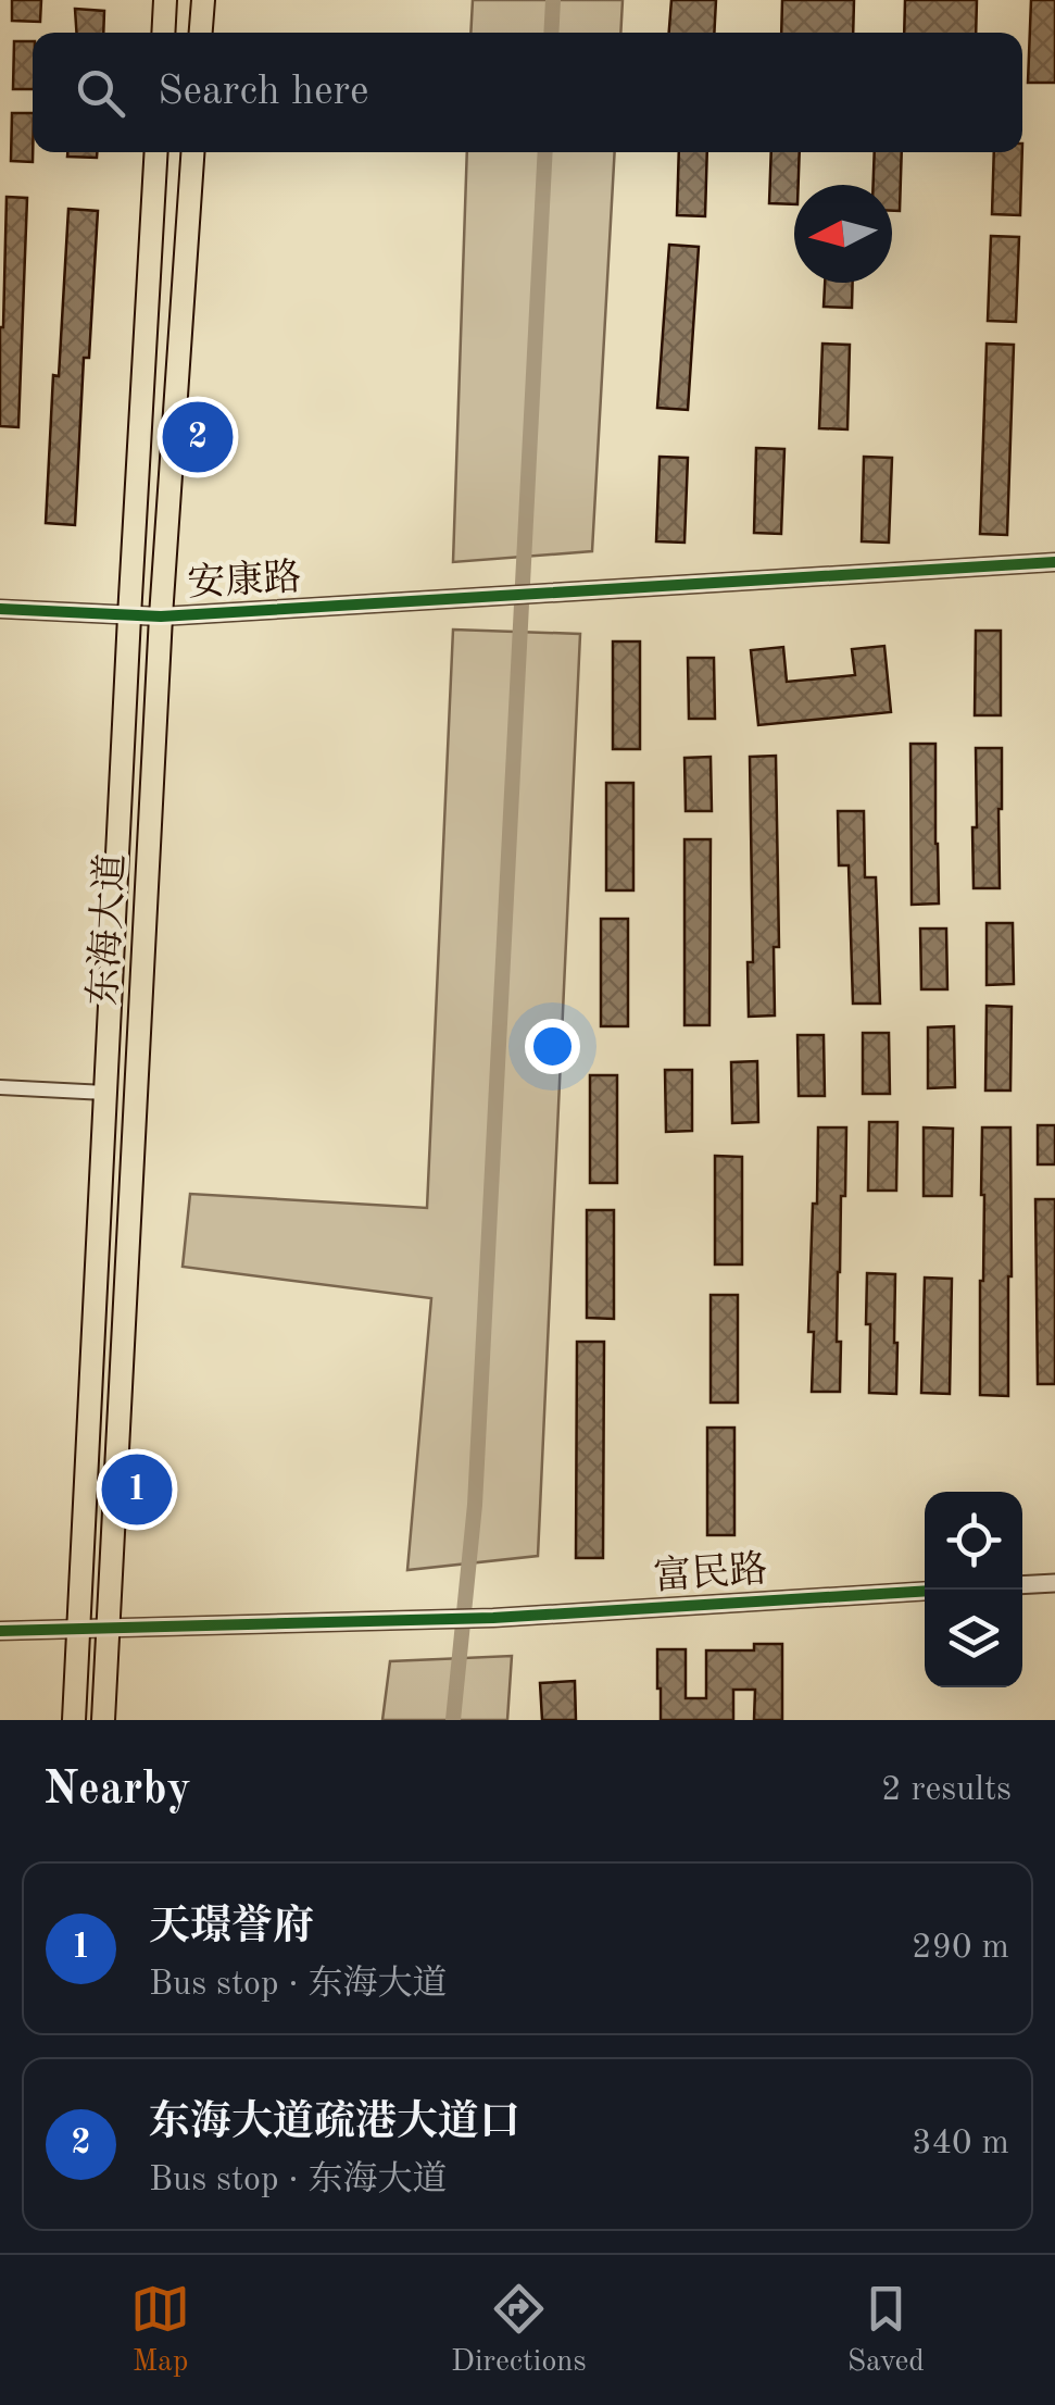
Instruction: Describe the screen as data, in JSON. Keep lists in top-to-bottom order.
{
  "streets": {
    "main road": ["东海大道"],
    "street": ["安康路", "富民路"]
  },
  "crossings": [
    ["安康路", "东海大道"],
    ["东海大道", "富民路"]
  ],
  "north": "left",
  "page": {
    "search": "Search here",
    "pins": ["2", "1"],
    "heading": ["Nearby", "2 results"],
    "list": [
      {
        "mark": "1",
        "name": "天璟誉府",
        "note": "Bus stop · 东海大道",
        "value": "290 m"
      },
      {
        "mark": "2",
        "name": "东海大道疏港大道口",
        "note": "Bus stop · 东海大道",
        "value": "340 m"
      }
    ],
    "nav": ["Map", "Directions", "Saved"]
  }
}
